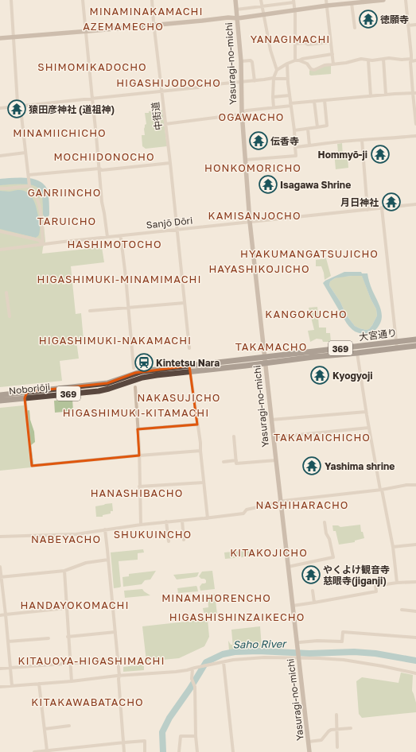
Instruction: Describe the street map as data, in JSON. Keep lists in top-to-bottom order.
{
  "streets": {
    "highway": ["大宮通り", "369", "Noboriōji"],
    "street": ["Yasuragi-no-michi", "中街道", "Sanjō Dōri"]
  },
  "crossings": [
    ["Yasuragi-no-michi", "Sanjō Dōri"],
    ["Yasuragi-no-michi", "大宮通り"],
    ["中街道", "Sanjō Dōri"],
    ["大宮通り", "369"],
    ["369", "Noboriōji"]
  ],
  "districts": [
    "MINAMINAKAMACHI",
    "AZEMAMECHO",
    "YANAGIMACHI",
    "SHIMOMIKADOCHO",
    "HIGASHIJODOCHO",
    "OGAWACHO",
    "MINAMIICHICHO",
    "MOCHIIDONOCHO",
    "HONKOMORICHO",
    "GANRIINCHO",
    "KAMISANJOCHO",
    "TARUICHO",
    "HASHIMOTOCHO",
    "HYAKUMANGATSUJICHO",
    "HAYASHIKOJICHO",
    "HIGASHIMUKI-MINAMIMACHI",
    "KANGOKUCHO",
    "HIGASHIMUKI-NAKAMACHI",
    "TAKAMACHO",
    "NAKASUJICHO",
    "HIGASHIMUKI-KITAMACHI",
    "TAKAMAICHICHO",
    "HANASHIBACHO",
    "NASHIHARACHO",
    "SHUKUINCHO",
    "NABEYACHO",
    "KITAKOJICHO",
    "MINAMIHORENCHO",
    "HANDAYOKOMACHI",
    "HIGASHISHINZAIKECHO",
    "KITAUOYA-HIGASHIMACHI",
    "KITAKAWABATACHO"
  ],
  "water": ["Saho River"],
  "places": {
    "temple": [
      "徳願寺",
      "猿田彦神社 (道祖神)",
      "伝香寺",
      "Hommyō-ji",
      "Isagawa Shrine",
      "月日神社",
      "Kyogyoji",
      "Yashima shrine",
      "やくよけ観音寺 慈眼寺(jiganji)"
    ],
    "station": ["Kintetsu Nara"]
  }
}
